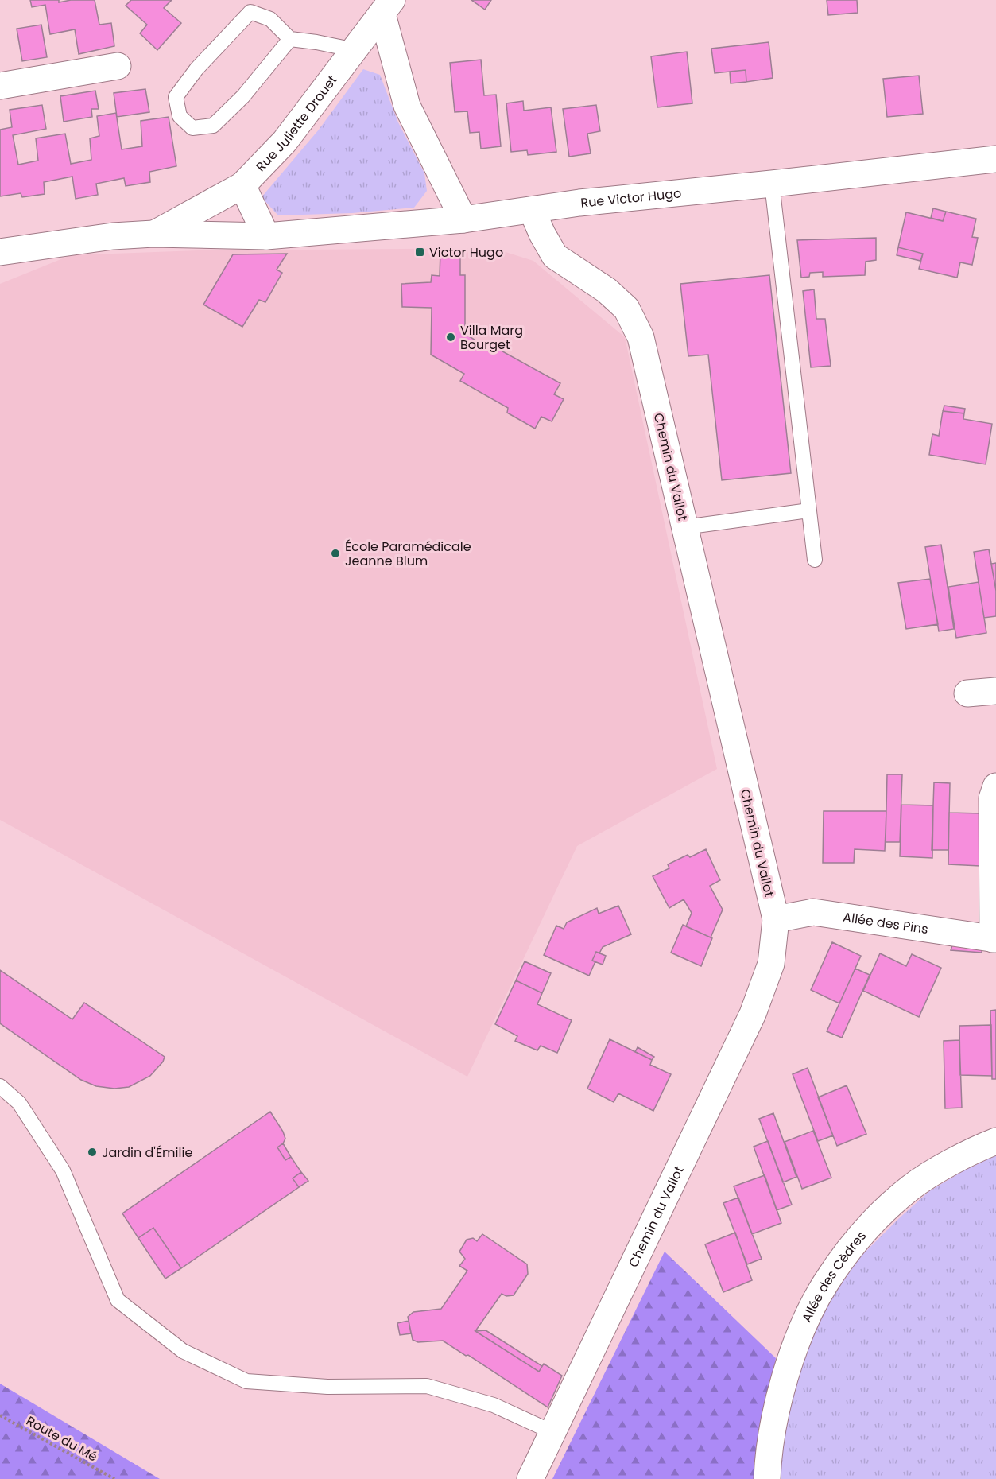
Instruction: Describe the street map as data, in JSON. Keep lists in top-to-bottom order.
{
  "streets": {
    "street": [
      "Rue Juliette Drouet",
      "Rue Victor Hugo",
      "Chemin du Vallot",
      "Allée des Pins",
      "Allée des Cèdres"
    ],
    "path": ["Route du Mé"]
  },
  "crossings": [
    ["Rue Juliette Drouet", "Rue Victor Hugo"],
    ["Rue Victor Hugo", "Chemin du Vallot"],
    ["Chemin du Vallot", "Allée des Pins"]
  ],
  "places": {
    "transit": ["Victor Hugo"],
    "other": ["Villa Marg Bourget", "École Paramédicale Jeanne Blum", "Jardin d'Émilie"]
  }
}
